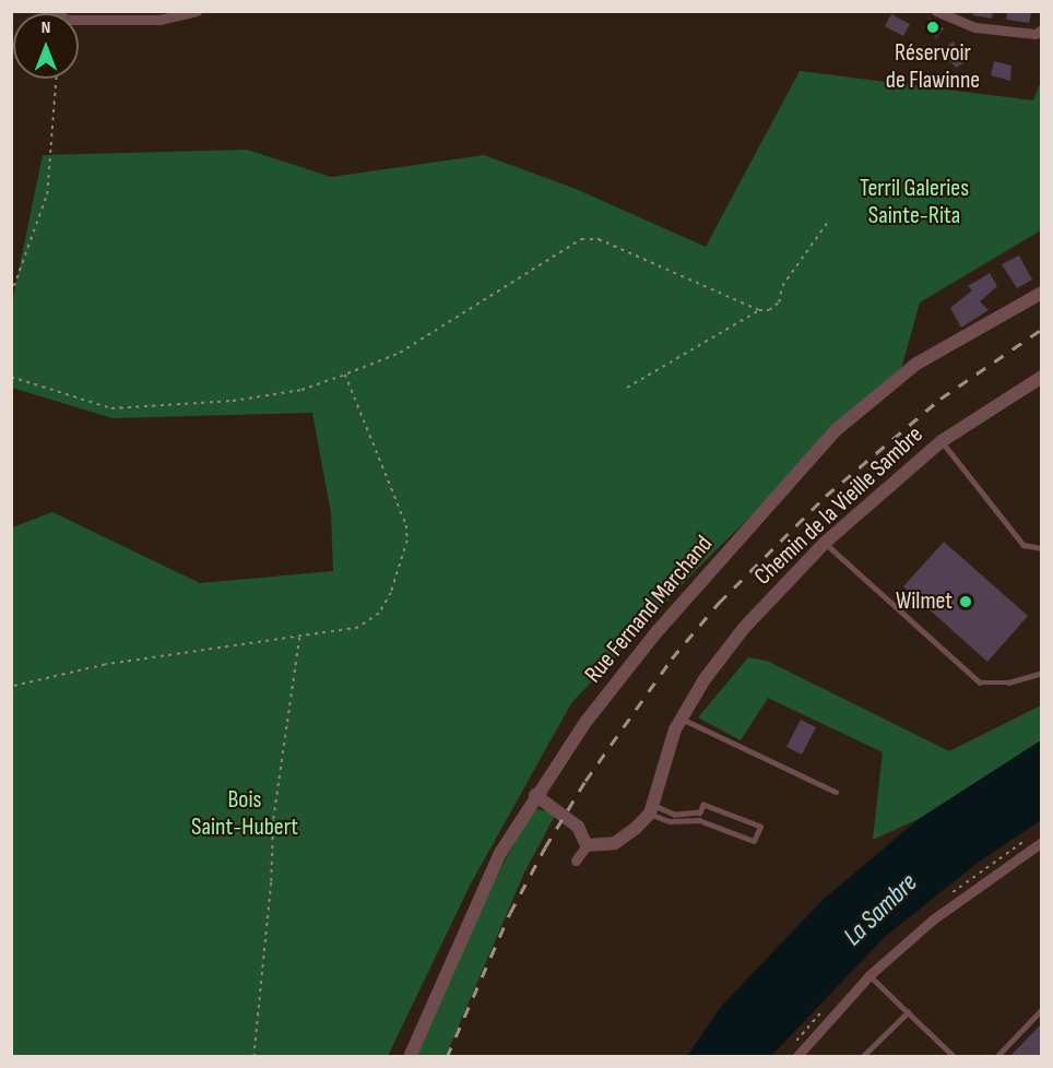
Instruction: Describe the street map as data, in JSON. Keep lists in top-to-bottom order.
{
  "streets": {
    "street": ["Chemin de la Vieille Sambre", "Rue Fernand Marchand"]
  },
  "water": ["La Sambre"],
  "parks": ["Terril Galeries Sainte-Rita", "Bois Saint-Hubert"],
  "places": ["Réservoir de Flawinne", "Wilmet"],
  "north": "top"
}
